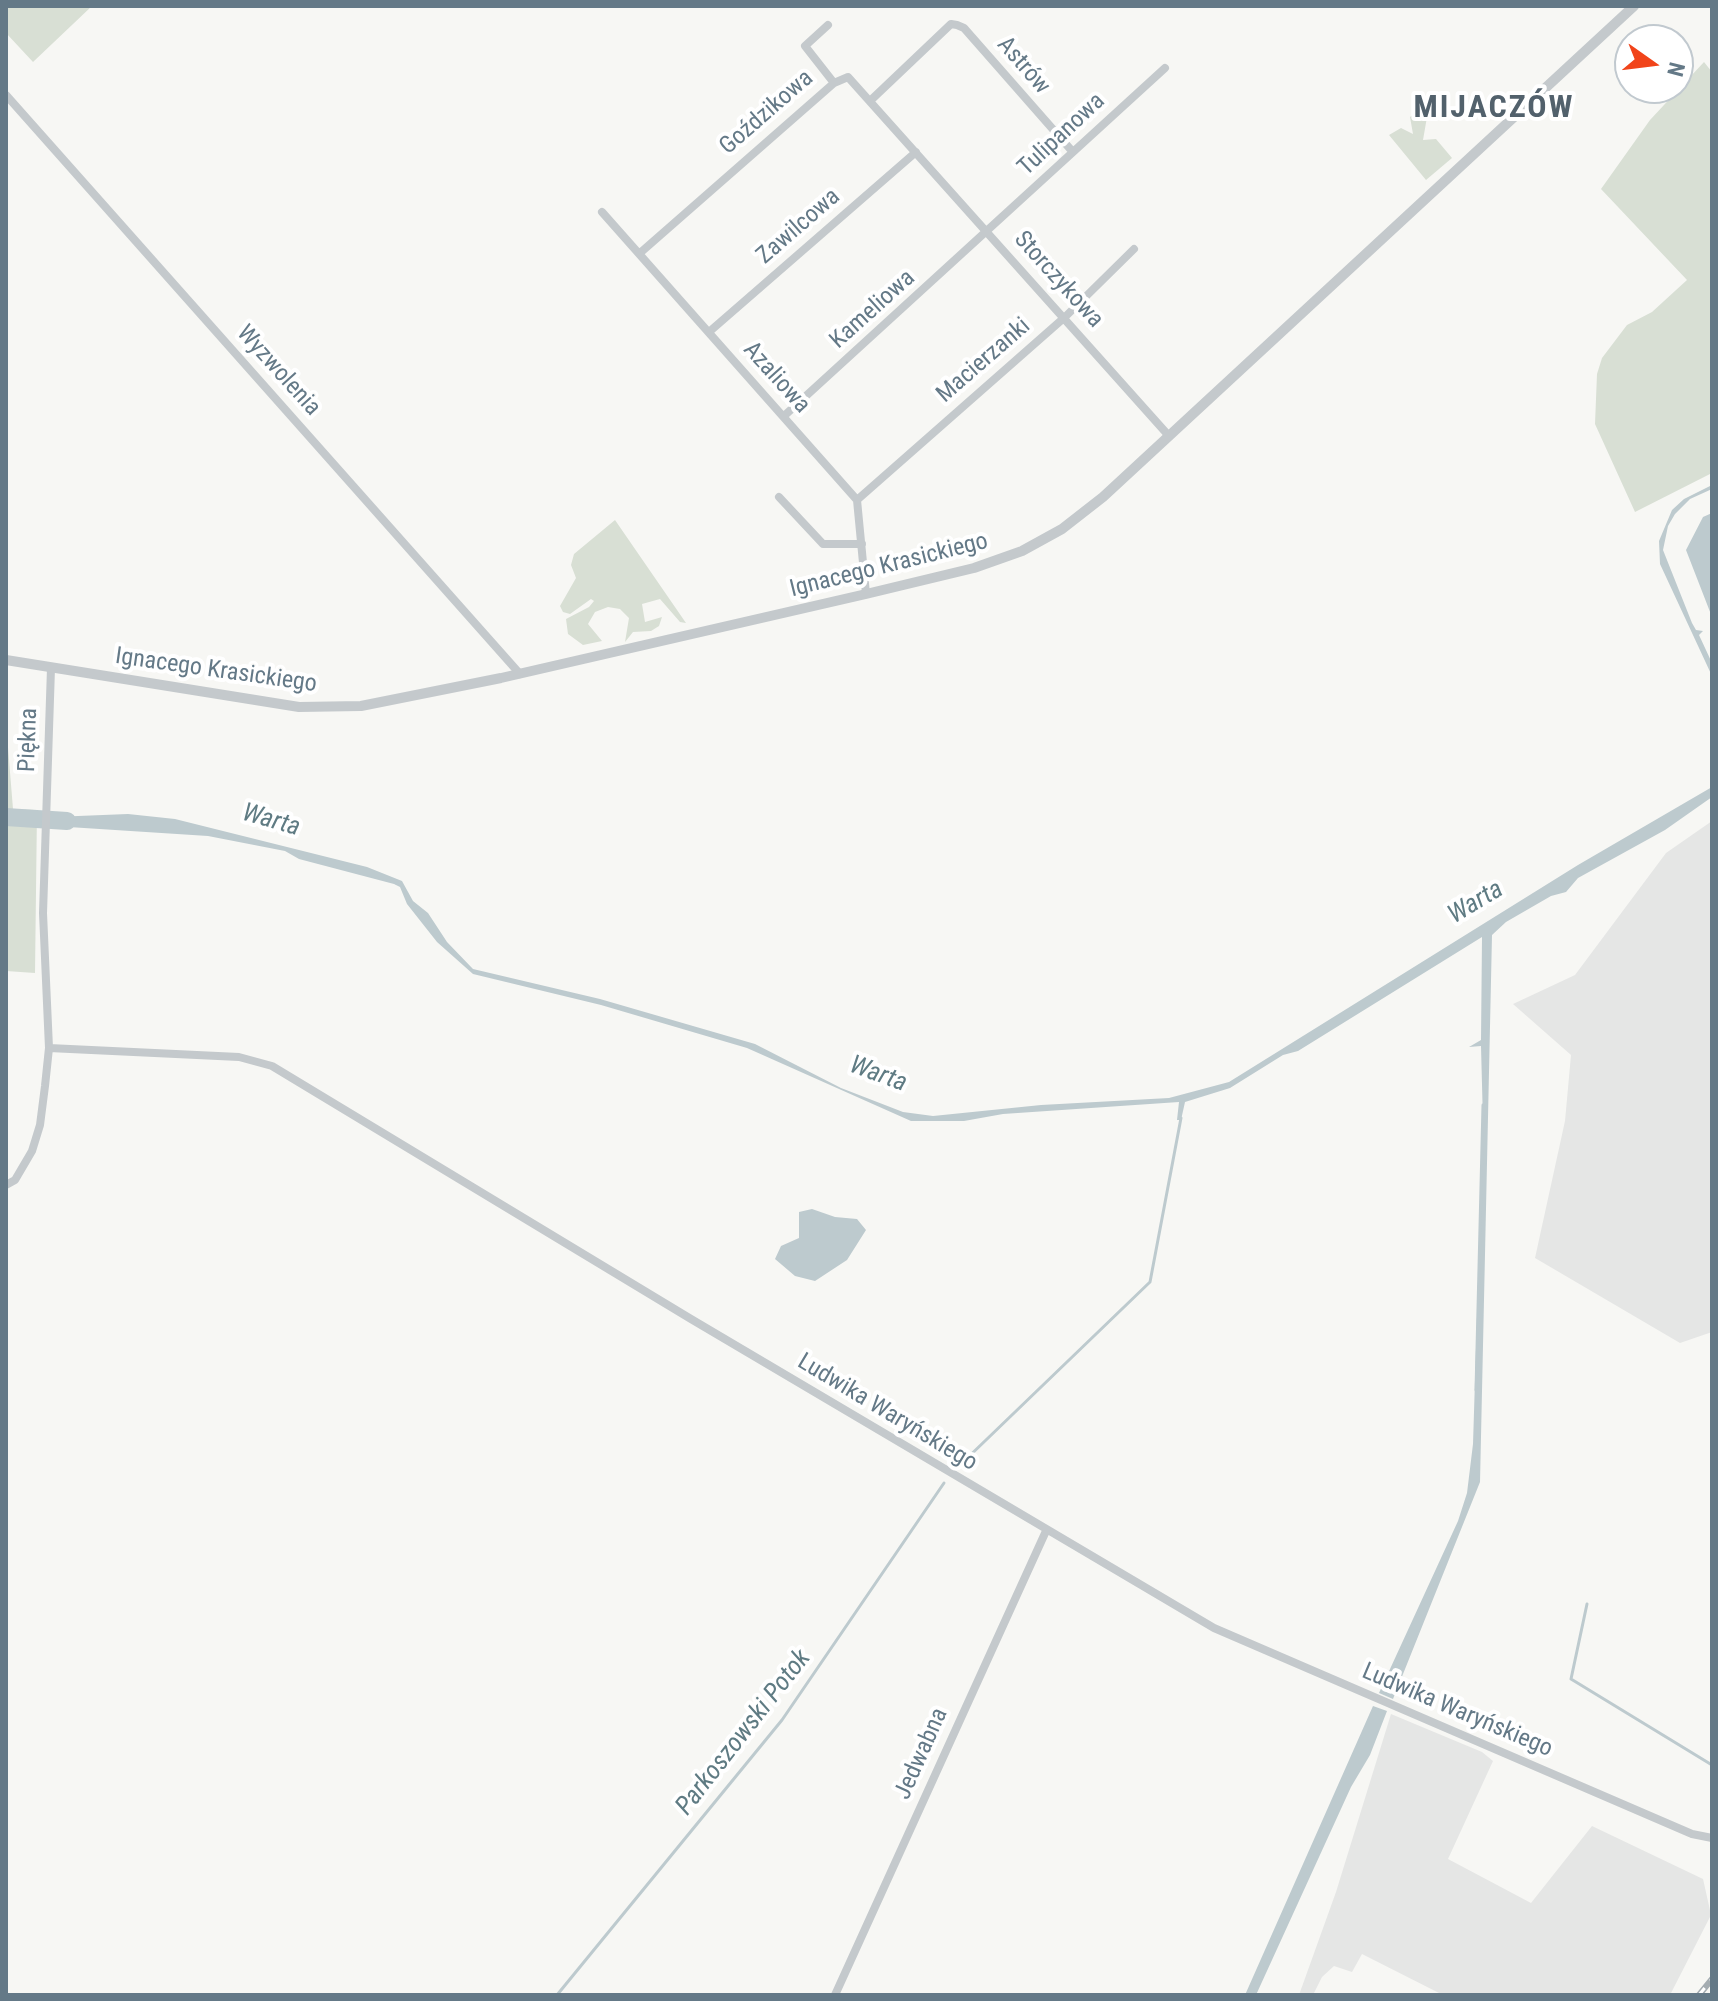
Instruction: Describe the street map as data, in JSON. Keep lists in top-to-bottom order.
{
  "streets": {
    "street": [
      "Astrów",
      "Goździkowa",
      "Tulipanowa",
      "Zawilcowa",
      "Storczykowa",
      "Kameliowa",
      "Macierzanki",
      "Wyzwolenia",
      "Azaliowa",
      "Ignacego Krasickiego",
      "Piękna",
      "Ludwika Waryńskiego",
      "Jedwabna"
    ]
  },
  "crossings": [
    ["Astrów", "Goździkowa"],
    ["Astrów", "Tulipanowa"],
    ["Goździkowa", "Zawilcowa"],
    ["Goździkowa", "Storczykowa"],
    ["Goździkowa", "Azaliowa"],
    ["Tulipanowa", "Storczykowa"],
    ["Tulipanowa", "Kameliowa"],
    ["Zawilcowa", "Storczykowa"],
    ["Zawilcowa", "Azaliowa"],
    ["Storczykowa", "Kameliowa"],
    ["Storczykowa", "Macierzanki"],
    ["Storczykowa", "Ignacego Krasickiego"],
    ["Kameliowa", "Azaliowa"],
    ["Macierzanki", "Azaliowa"],
    ["Wyzwolenia", "Ignacego Krasickiego"],
    ["Ignacego Krasickiego", "Piękna"],
    ["Piękna", "Ludwika Waryńskiego"],
    ["Ludwika Waryńskiego", "Jedwabna"]
  ],
  "districts": ["MIJACZÓW"],
  "water": ["Warta", "Parkoszowski Potok"],
  "north": "right"
}
